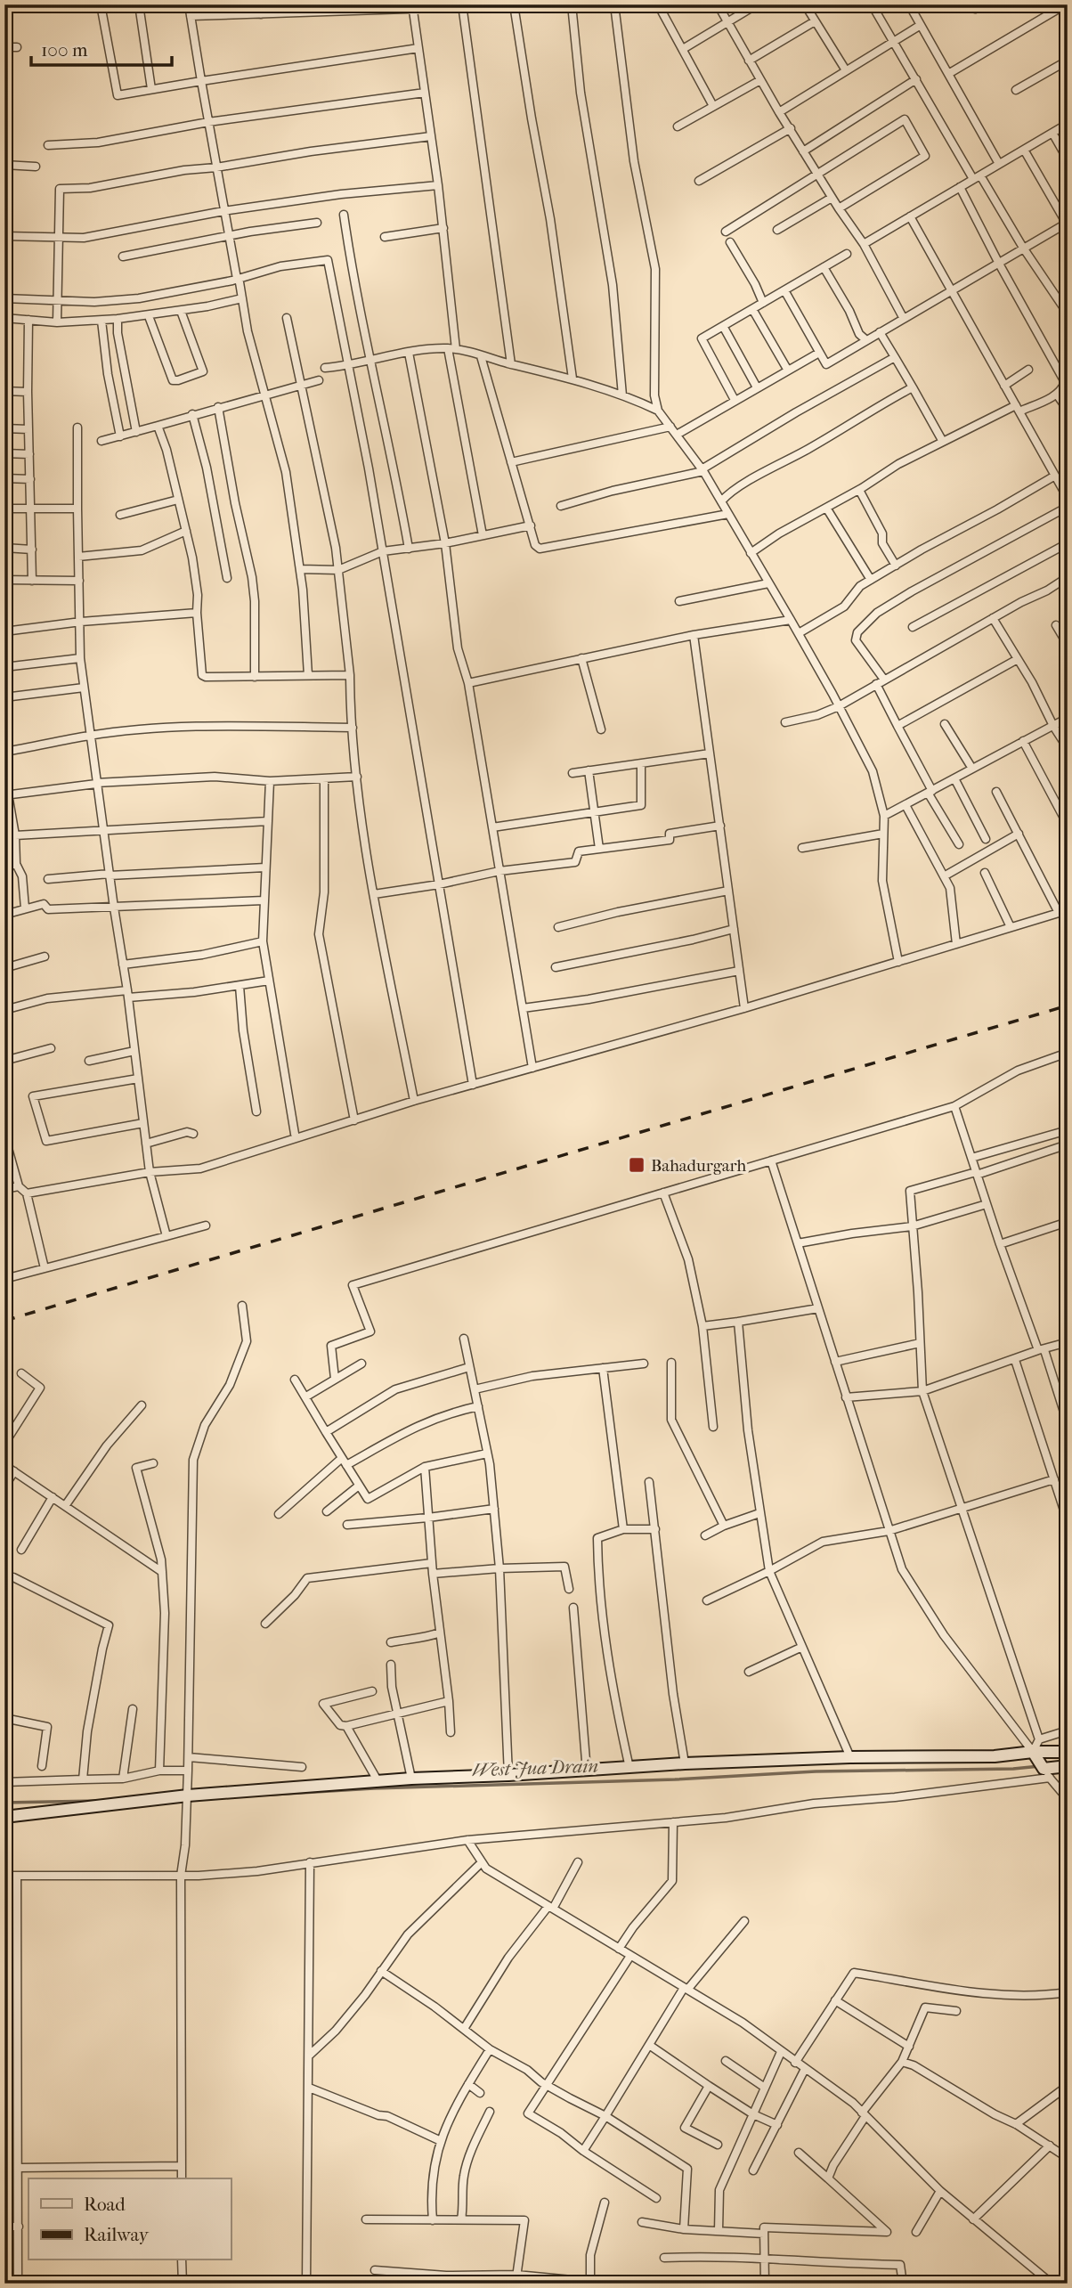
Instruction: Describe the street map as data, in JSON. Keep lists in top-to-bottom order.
{
  "water": ["West Jua Drain"],
  "places": {
    "transit": ["Bahadurgarh"]
  },
  "legend": ["Road", "Railway"],
  "scale_bar": "100 m"
}
